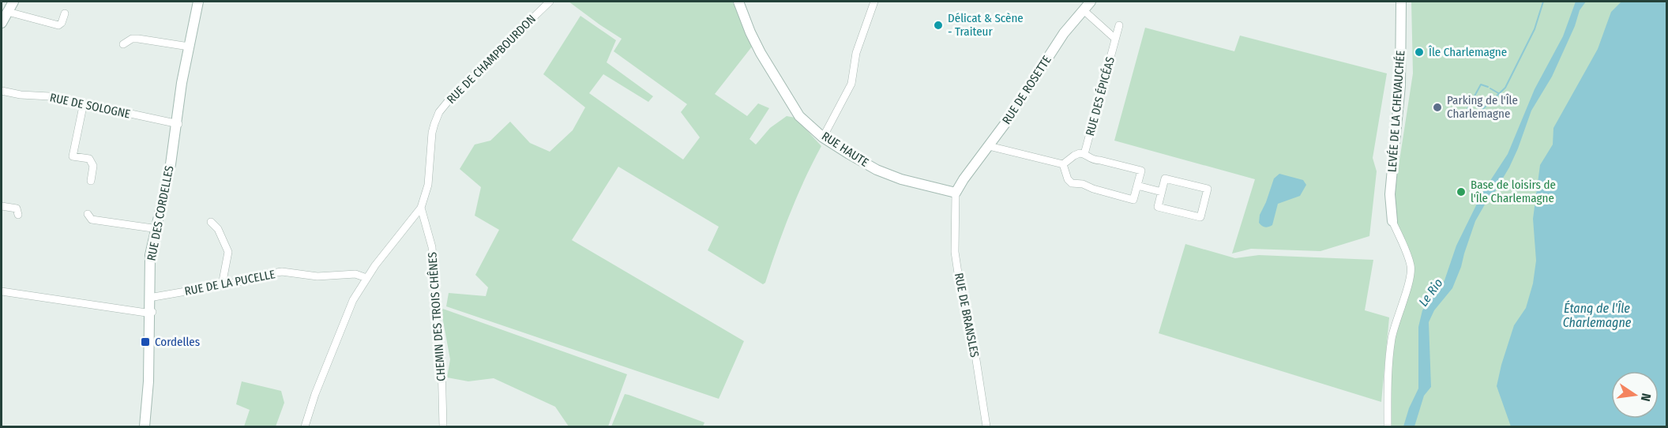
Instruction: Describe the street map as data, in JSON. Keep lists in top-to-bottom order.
{
  "streets": {
    "street": [
      "RUE DE CHAMPBOURDON",
      "RUE DE ROSETTE",
      "RUE DES ÉPICÉAS",
      "RUE DE SOLOGNE",
      "LEVÉE DE LA CHEVAUCHÉE",
      "RUE HAUTE",
      "RUE DES CORDELLES",
      "RUE DE LA PUCELLE",
      "RUE DE BRANSLES",
      "CHEMIN DES TROIS CHÊNES"
    ]
  },
  "crossings": [
    ["RUE DE CHAMPBOURDON", "RUE DE LA PUCELLE"],
    ["RUE DE CHAMPBOURDON", "CHEMIN DES TROIS CHÊNES"],
    ["RUE DE ROSETTE", "RUE HAUTE"],
    ["RUE DE ROSETTE", "RUE DE BRANSLES"],
    ["RUE DE SOLOGNE", "RUE DES CORDELLES"],
    ["RUE HAUTE", "RUE DE BRANSLES"],
    ["RUE DES CORDELLES", "RUE DE LA PUCELLE"]
  ],
  "water": ["Le Rio", "Étang de l'Île Charlemagne"],
  "places": {
    "other": [
      "Délicat & Scène - Traiteur",
      "Île Charlemagne",
      "Parking de l'Île Charlemagne",
      "Base de loisirs de l'Île Charlemagne"
    ],
    "transit": ["Cordelles"]
  },
  "north": "right"
}
